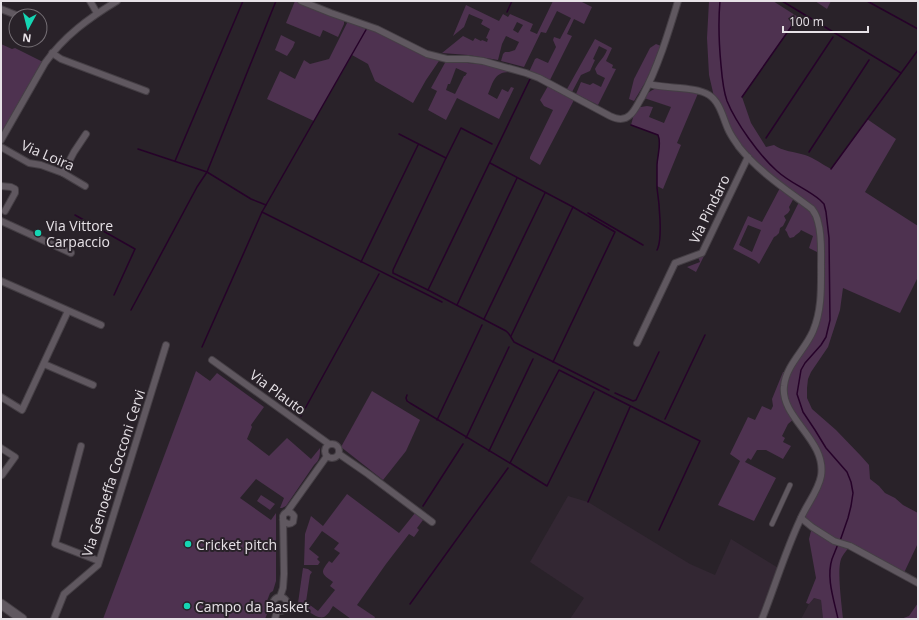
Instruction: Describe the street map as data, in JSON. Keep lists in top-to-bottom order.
{
  "streets": {
    "street": [
      "Via Loira",
      "Via Pindaro",
      "Via Plauto",
      "Via Genoeffa Cocconi Cervi"
    ]
  },
  "places": ["Via Vittore Carpaccio", "Cricket pitch", "Campo da Basket"],
  "scale_bar": "100 m",
  "north": "bottom"
}
